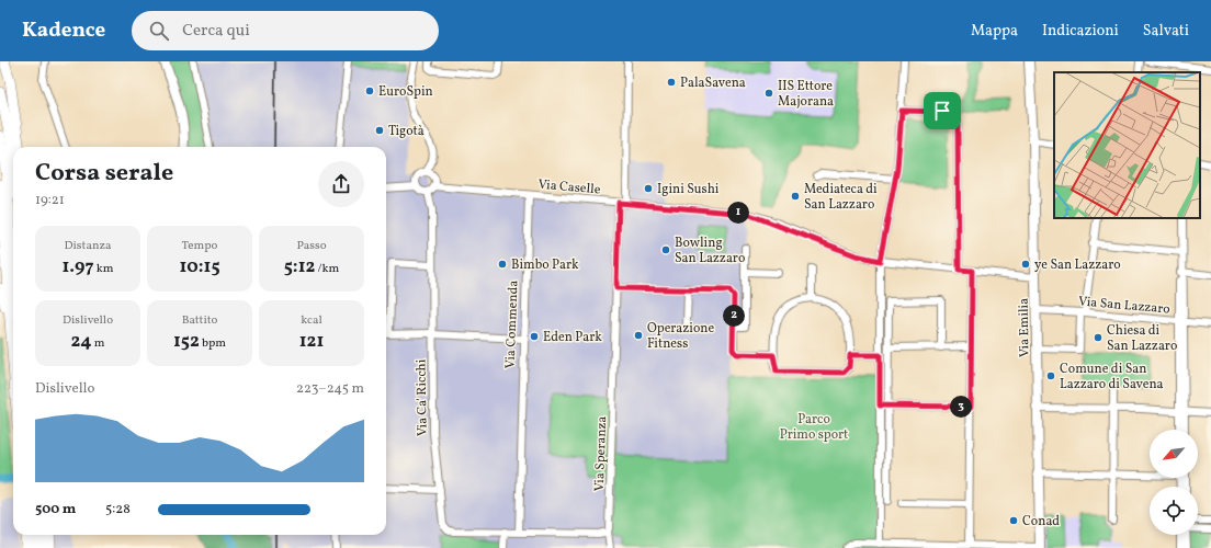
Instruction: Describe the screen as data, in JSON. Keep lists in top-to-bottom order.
{
  "streets": {
    "main road": ["Via Emilia"],
    "street": [
      "Via Caselle",
      "Via San Lazzaro",
      "Via Commenda",
      "Via Ca' Ricchi",
      "Via Speranza"
    ]
  },
  "crossings": [
    ["Via Caselle", "Via Commenda"],
    ["Via Caselle", "Via Emilia"],
    ["Via Caselle", "Via Ca' Ricchi"],
    ["Via Caselle", "Via Speranza"],
    ["Via San Lazzaro", "Via Emilia"]
  ],
  "parks": ["Parco Primo sport"],
  "places": [
    "PalaSavena",
    "EuroSpin",
    "IIS Ettore Majorana",
    "Tigotà",
    "Igini Sushi",
    "Mediateca di San Lazzaro",
    "Bowling San Lazzaro",
    "Bimbo Park",
    "ye San Lazzaro",
    "Operazione Fitness",
    "Eden Park",
    "Chiesa di San Lazzaro",
    "Comune di San Lazzaro di Savena",
    "Conad"
  ],
  "north": "bottom left",
  "page": {
    "header": "Kadence",
    "search": "Cerca qui",
    "nav": ["Mappa", "Indicazioni", "Salvati"],
    "heading": ["Corsa serale", "19:21"],
    "pins": ["1", "2", "3"],
    "stats": [
      ["Distanza", "1.97 km"],
      ["Tempo", "10:15"],
      ["Passo", "5:12 /km"],
      ["Dislivello", "24 m"],
      ["Battito", "152 bpm"],
      ["kcal", "121"]
    ],
    "chart": ["Dislivello", "223–245 m"],
    "list": [
      {
        "name": "500 m",
        "note": "5:28"
      }
    ]
  }
}
